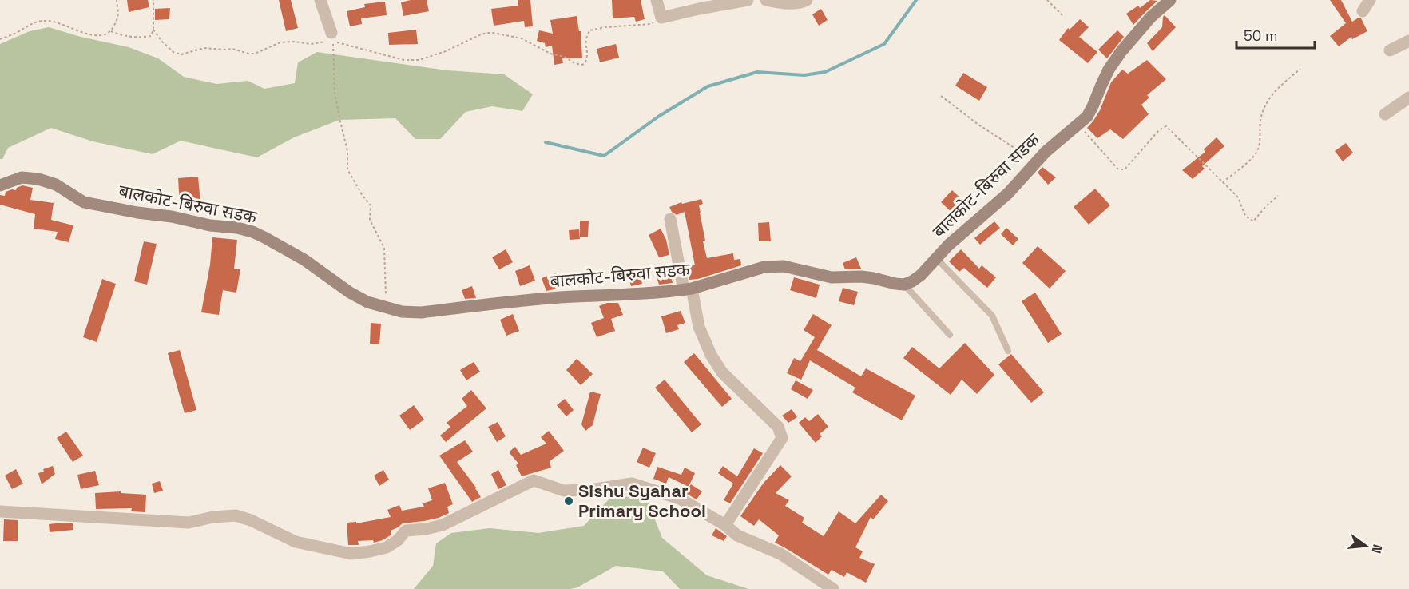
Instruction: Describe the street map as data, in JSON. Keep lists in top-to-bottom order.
{
  "streets": {
    "main road": ["बालकोट-बिरुवा सडक"]
  },
  "places": ["Sishu Syahar Primary School"],
  "scale_bar": "50 m",
  "north": "right"
}
